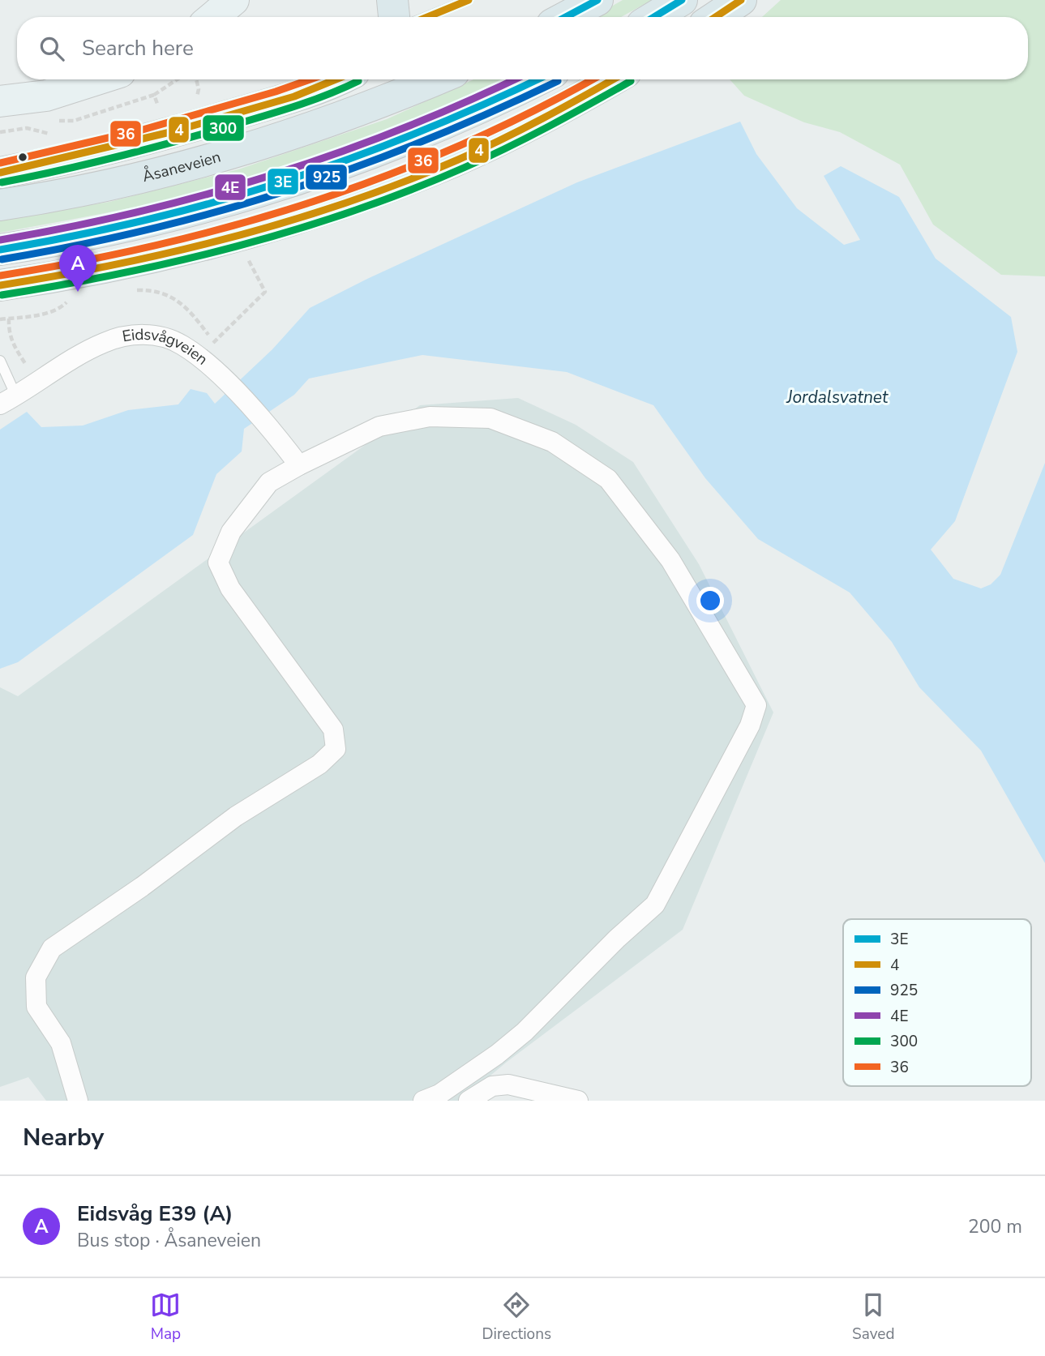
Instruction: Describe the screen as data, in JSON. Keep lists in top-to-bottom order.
{
  "streets": {
    "highway": ["Åsaneveien"],
    "street": ["Eidsvågveien"]
  },
  "water": ["Jordalsvatnet"],
  "lines": [
    "transit line 3E",
    "transit line 4",
    "transit line 4E",
    "transit line 36",
    "transit line 925",
    "transit line 300"
  ],
  "legend": [
    "3E",
    "4",
    "925",
    "4E",
    "300",
    "36"
  ],
  "page": {
    "search": "Search here",
    "pins": "A",
    "heading": "Nearby",
    "list": [
      {
        "mark": "A",
        "name": "Eidsvåg E39 (A)",
        "note": "Bus stop · Åsaneveien",
        "value": "200 m"
      }
    ],
    "nav": ["Map", "Directions", "Saved"]
  }
}
